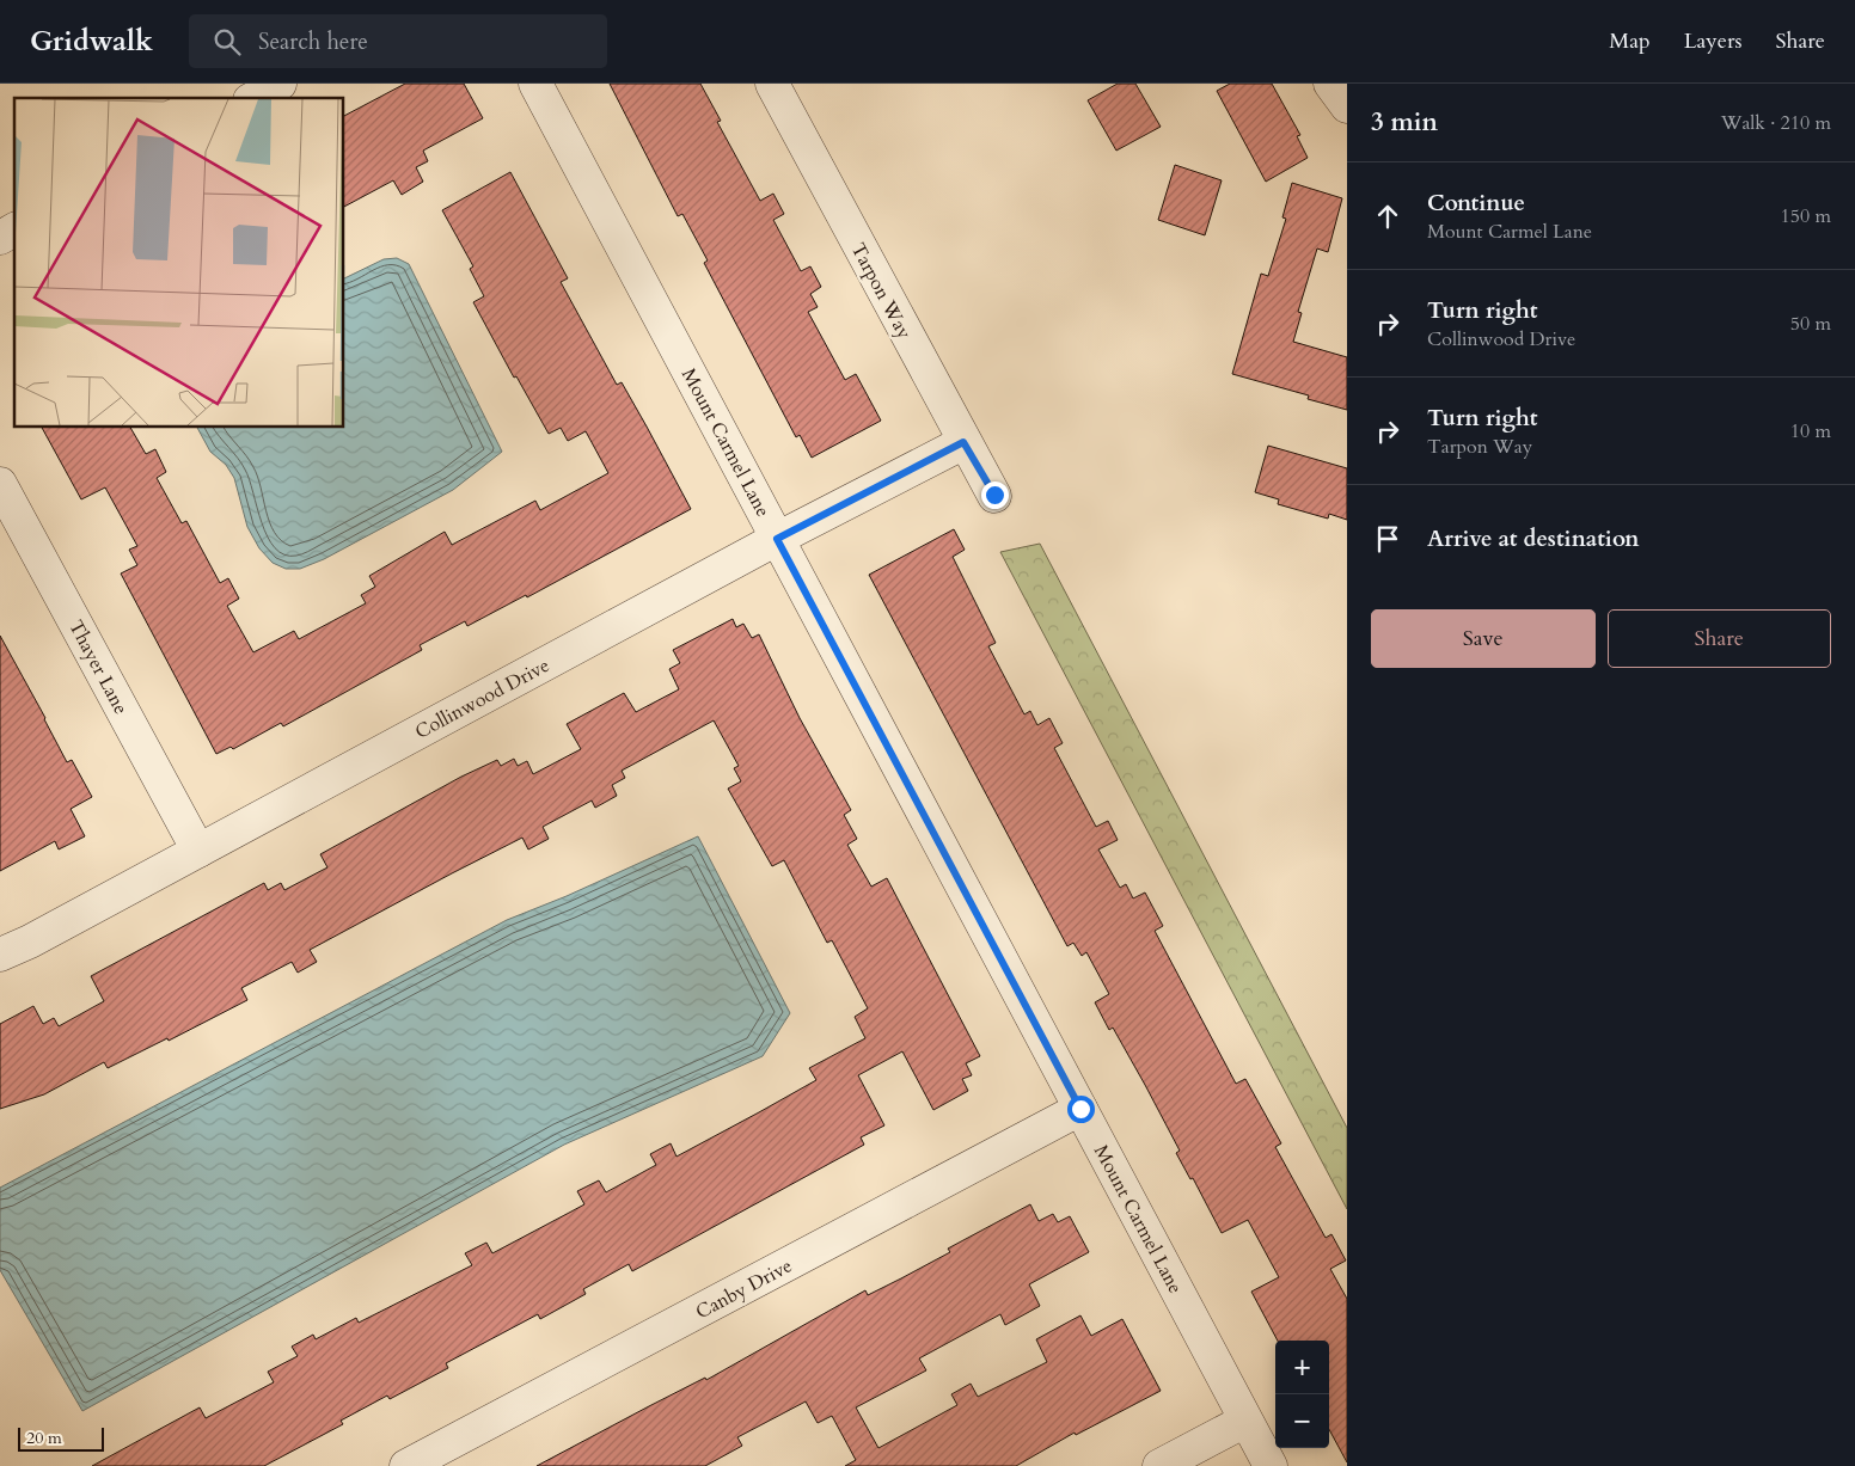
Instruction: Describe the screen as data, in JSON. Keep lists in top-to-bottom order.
{
  "streets": {
    "street": [
      "Tarpon Way",
      "Mount Carmel Lane",
      "Thayer Lane",
      "Collinwood Drive",
      "Canby Drive"
    ]
  },
  "crossings": [
    ["Tarpon Way", "Collinwood Drive"],
    ["Mount Carmel Lane", "Collinwood Drive"],
    ["Mount Carmel Lane", "Canby Drive"],
    ["Thayer Lane", "Collinwood Drive"]
  ],
  "scale_bar": "20 m",
  "page": {
    "header": "Gridwalk",
    "search": "Search here",
    "nav": ["Map", "Layers", "Share"],
    "heading": ["3 min", "Walk · 210 m"],
    "list": [
      ["Continue", "Mount Carmel Lane", "150 m"],
      ["Turn right", "Collinwood Drive", "50 m"],
      ["Turn right", "Tarpon Way", "10 m"],
      "Arrive at destination"
    ],
    "buttons": ["Save", "Share"],
    "map_buttons": ["+", "−"],
    "scale": "20 m"
  }
}
